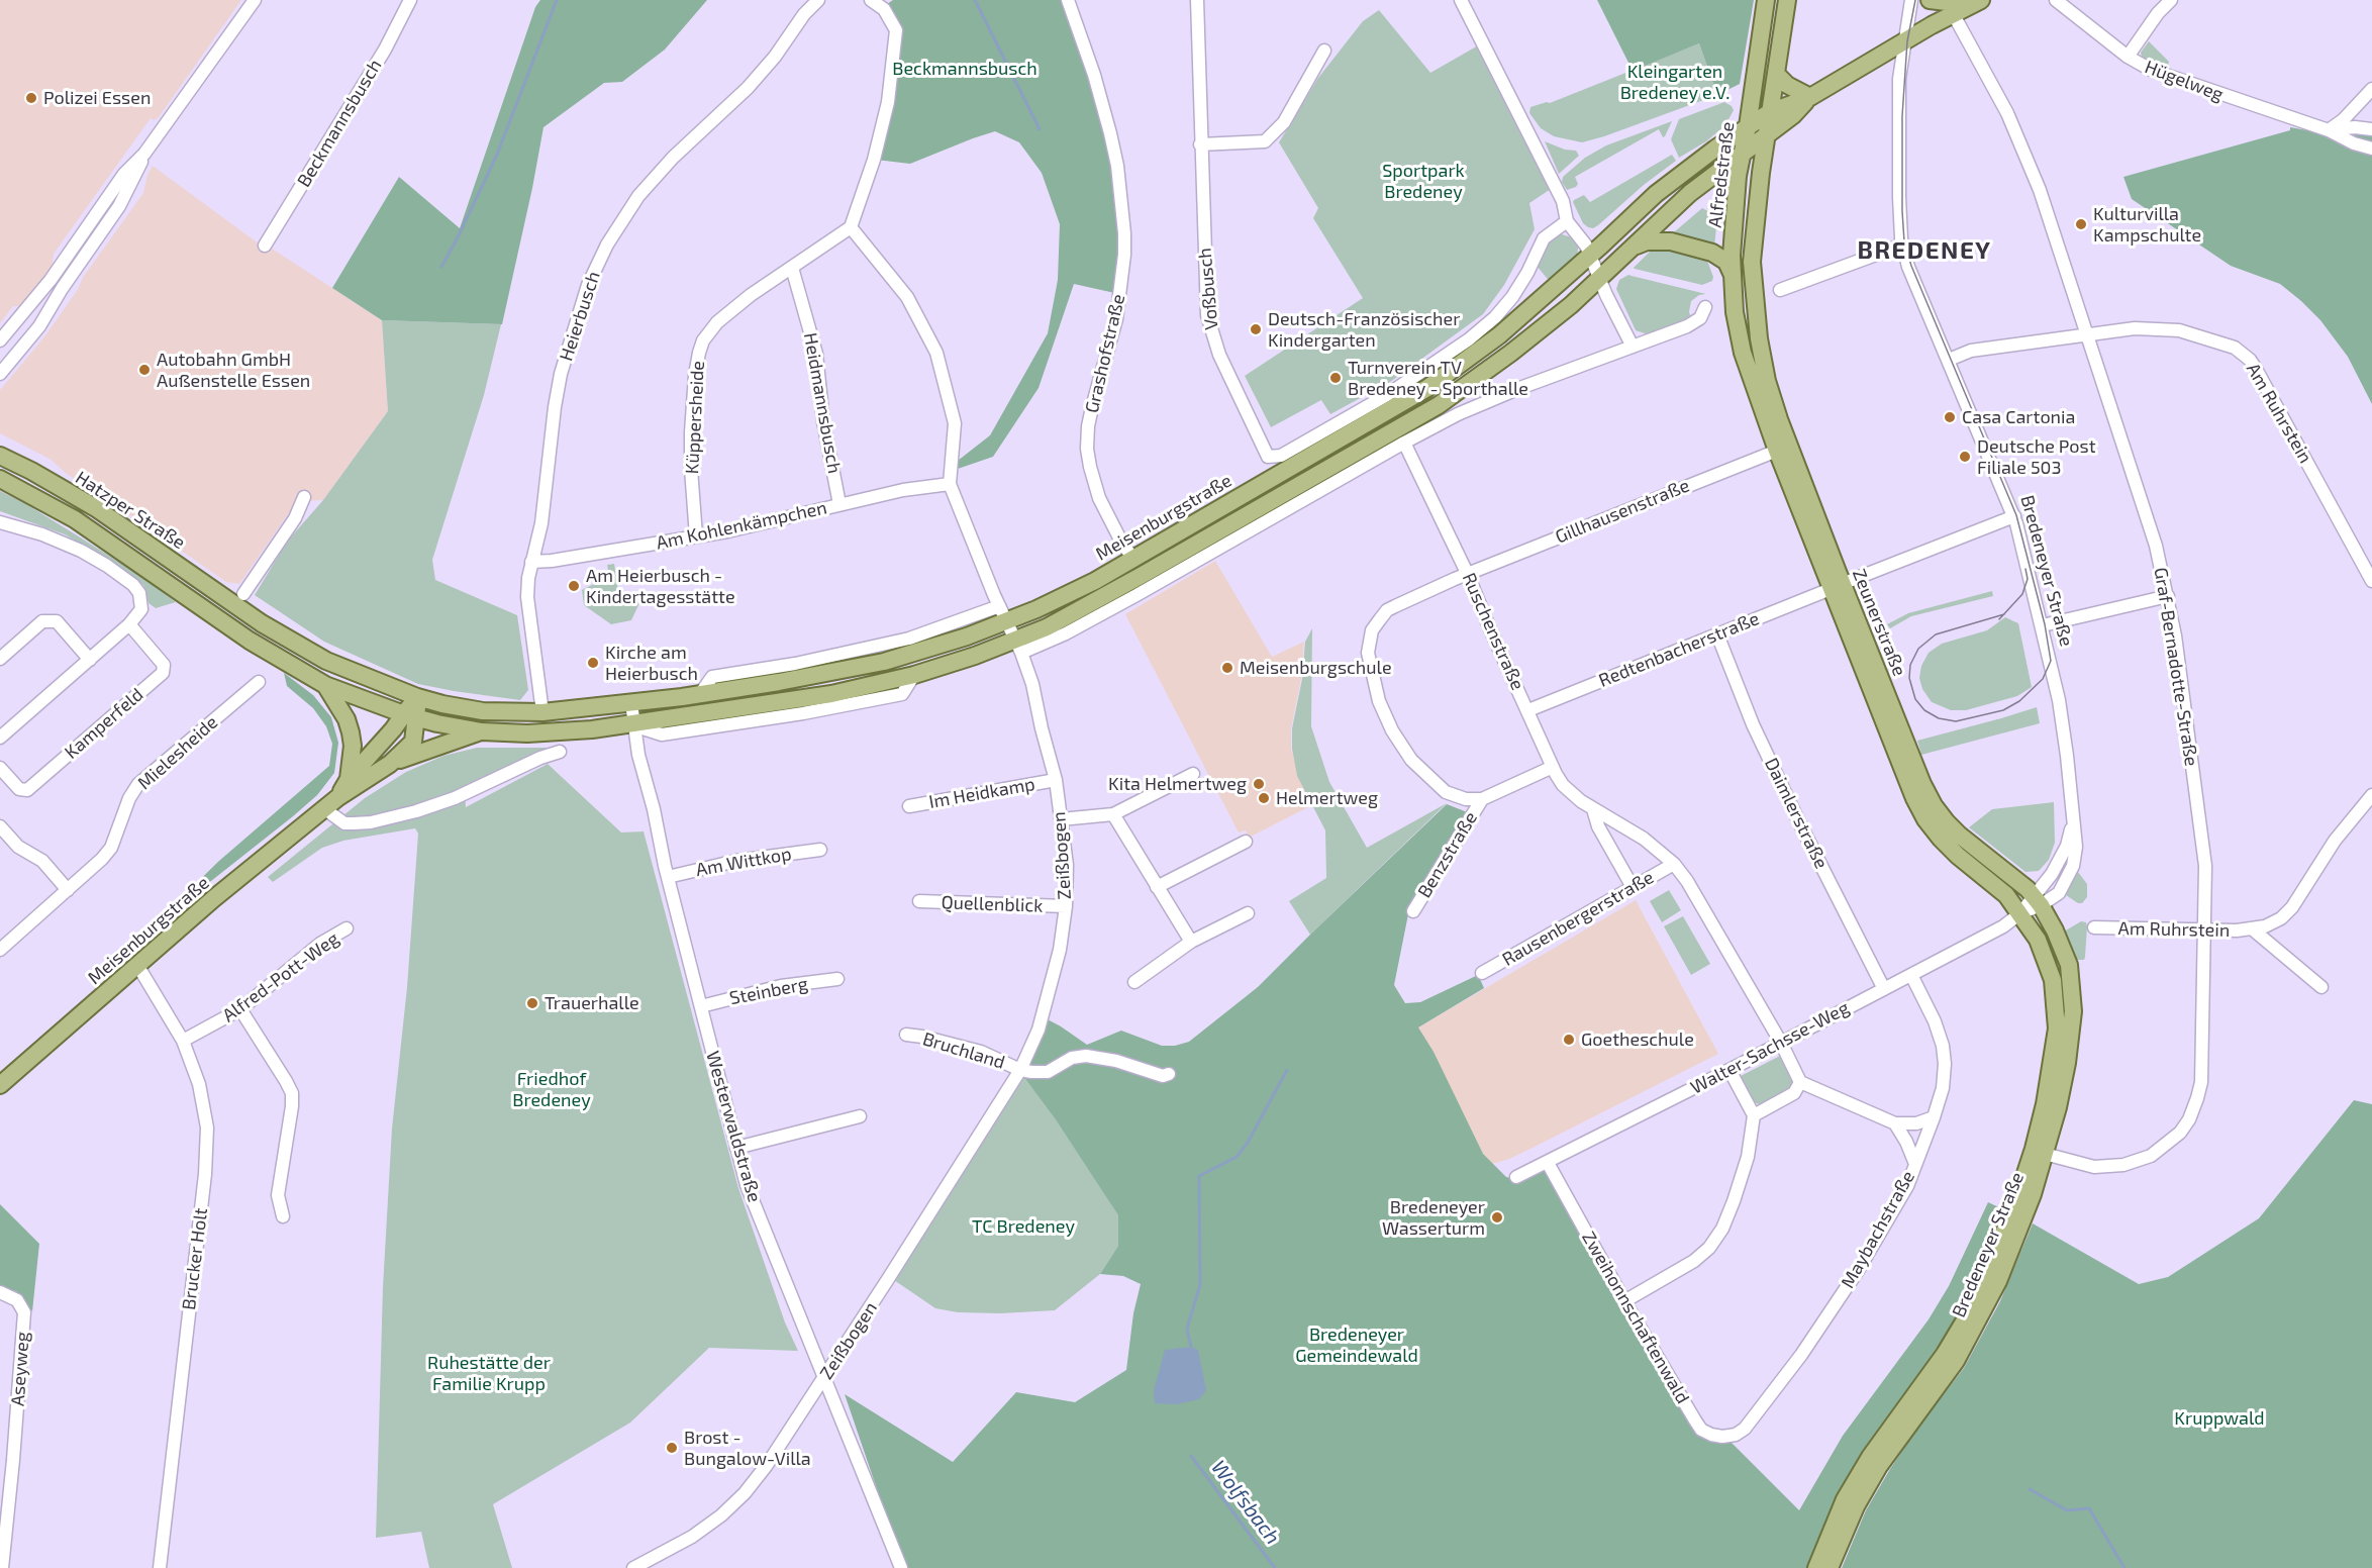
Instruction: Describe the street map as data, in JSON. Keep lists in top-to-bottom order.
{
  "streets": {
    "main road": [
      "Alfredstraße",
      "Hatzper Straße",
      "Meisenburgstraße",
      "Bredeneyer Straße",
      "Zeunerstraße"
    ],
    "street": [
      "Hügelweg",
      "Beckmannsbusch",
      "Voßbusch",
      "Heierbusch",
      "Grashofstraße",
      "Heidmannsbusch",
      "Am Ruhrstein",
      "Küppersheide",
      "Gillhausenstraße",
      "Am Kohlenkämpchen",
      "Ruschenstraße",
      "Redtenbacherstraße",
      "Graf-Bernadotte-Straße",
      "Kamperfeld",
      "Mielesheide",
      "Im Heidkamp",
      "Daimlerstraße",
      "Benzstraße",
      "Zeißbogen",
      "Am Wittkop",
      "Quellenblick",
      "Rausenbergerstraße",
      "Alfred-Pott-Weg",
      "Steinberg",
      "Walter-Sachsse-Weg",
      "Bruchland",
      "Westerwaldstraße",
      "Maybachstraße",
      "Brucker Holt",
      "Zweihonnschaftenwald",
      "Aseyweg"
    ]
  },
  "crossings": [
    ["Alfredstraße", "Meisenburgstraße"],
    ["Alfredstraße", "Zeunerstraße"],
    ["Heierbusch", "Meisenburgstraße"],
    ["Heierbusch", "Am Kohlenkämpchen"],
    ["Grashofstraße", "Meisenburgstraße"],
    ["Heidmannsbusch", "Küppersheide"],
    ["Heidmannsbusch", "Am Kohlenkämpchen"],
    ["Am Ruhrstein", "Bredeneyer Straße"],
    ["Am Ruhrstein", "Graf-Bernadotte-Straße"],
    ["Küppersheide", "Am Kohlenkämpchen"],
    ["Hatzper Straße", "Meisenburgstraße"],
    ["Gillhausenstraße", "Zeunerstraße"],
    ["Gillhausenstraße", "Ruschenstraße"],
    ["Gillhausenstraße", "Benzstraße"],
    ["Meisenburgstraße", "Zeißbogen"],
    ["Meisenburgstraße", "Westerwaldstraße"],
    ["Meisenburgstraße", "Brucker Holt"],
    ["Bredeneyer Straße", "Zeunerstraße"],
    ["Bredeneyer Straße", "Redtenbacherstraße"],
    ["Bredeneyer Straße", "Graf-Bernadotte-Straße"],
    ["Bredeneyer Straße", "Walter-Sachsse-Weg"],
    ["Zeunerstraße", "Redtenbacherstraße"],
    ["Zeunerstraße", "Walter-Sachsse-Weg"],
    ["Ruschenstraße", "Redtenbacherstraße"],
    ["Ruschenstraße", "Rausenbergerstraße"],
    ["Ruschenstraße", "Walter-Sachsse-Weg"],
    ["Redtenbacherstraße", "Daimlerstraße"],
    ["Im Heidkamp", "Zeißbogen"],
    ["Daimlerstraße", "Walter-Sachsse-Weg"],
    ["Zeißbogen", "Quellenblick"],
    ["Zeißbogen", "Bruchland"],
    ["Zeißbogen", "Westerwaldstraße"],
    ["Am Wittkop", "Westerwaldstraße"],
    ["Alfred-Pott-Weg", "Brucker Holt"],
    ["Steinberg", "Westerwaldstraße"],
    ["Walter-Sachsse-Weg", "Maybachstraße"],
    ["Walter-Sachsse-Weg", "Zweihonnschaftenwald"],
    ["Maybachstraße", "Zweihonnschaftenwald"]
  ],
  "districts": ["BREDENEY"],
  "water": ["Wolfsbach"],
  "parks": [
    "Beckmannsbusch",
    "Kleingarten Bredeney e.V.",
    "Sportpark Bredeney",
    "Friedhof Bredeney",
    "TC Bredeney",
    "Bredeneyer Gemeindewald",
    "Ruhestätte der Familie Krupp",
    "Kruppwald"
  ],
  "places": [
    "Polizei Essen",
    "Kulturvilla Kampschulte",
    "Deutsch-Französischer Kindergarten",
    "Autobahn GmbH Außenstelle Essen",
    "Turnverein TV Bredeney - Sporthalle",
    "Casa Cartonia",
    "Deutsche Post Filiale 503",
    "Am Heierbusch - Kindertagesstätte",
    "Kirche am Heierbusch",
    "Meisenburgschule",
    "Kita Helmertweg",
    "Helmertweg",
    "Trauerhalle",
    "Goetheschule",
    "Bredeneyer Wasserturm",
    "Brost - Bungalow-Villa"
  ]
}
